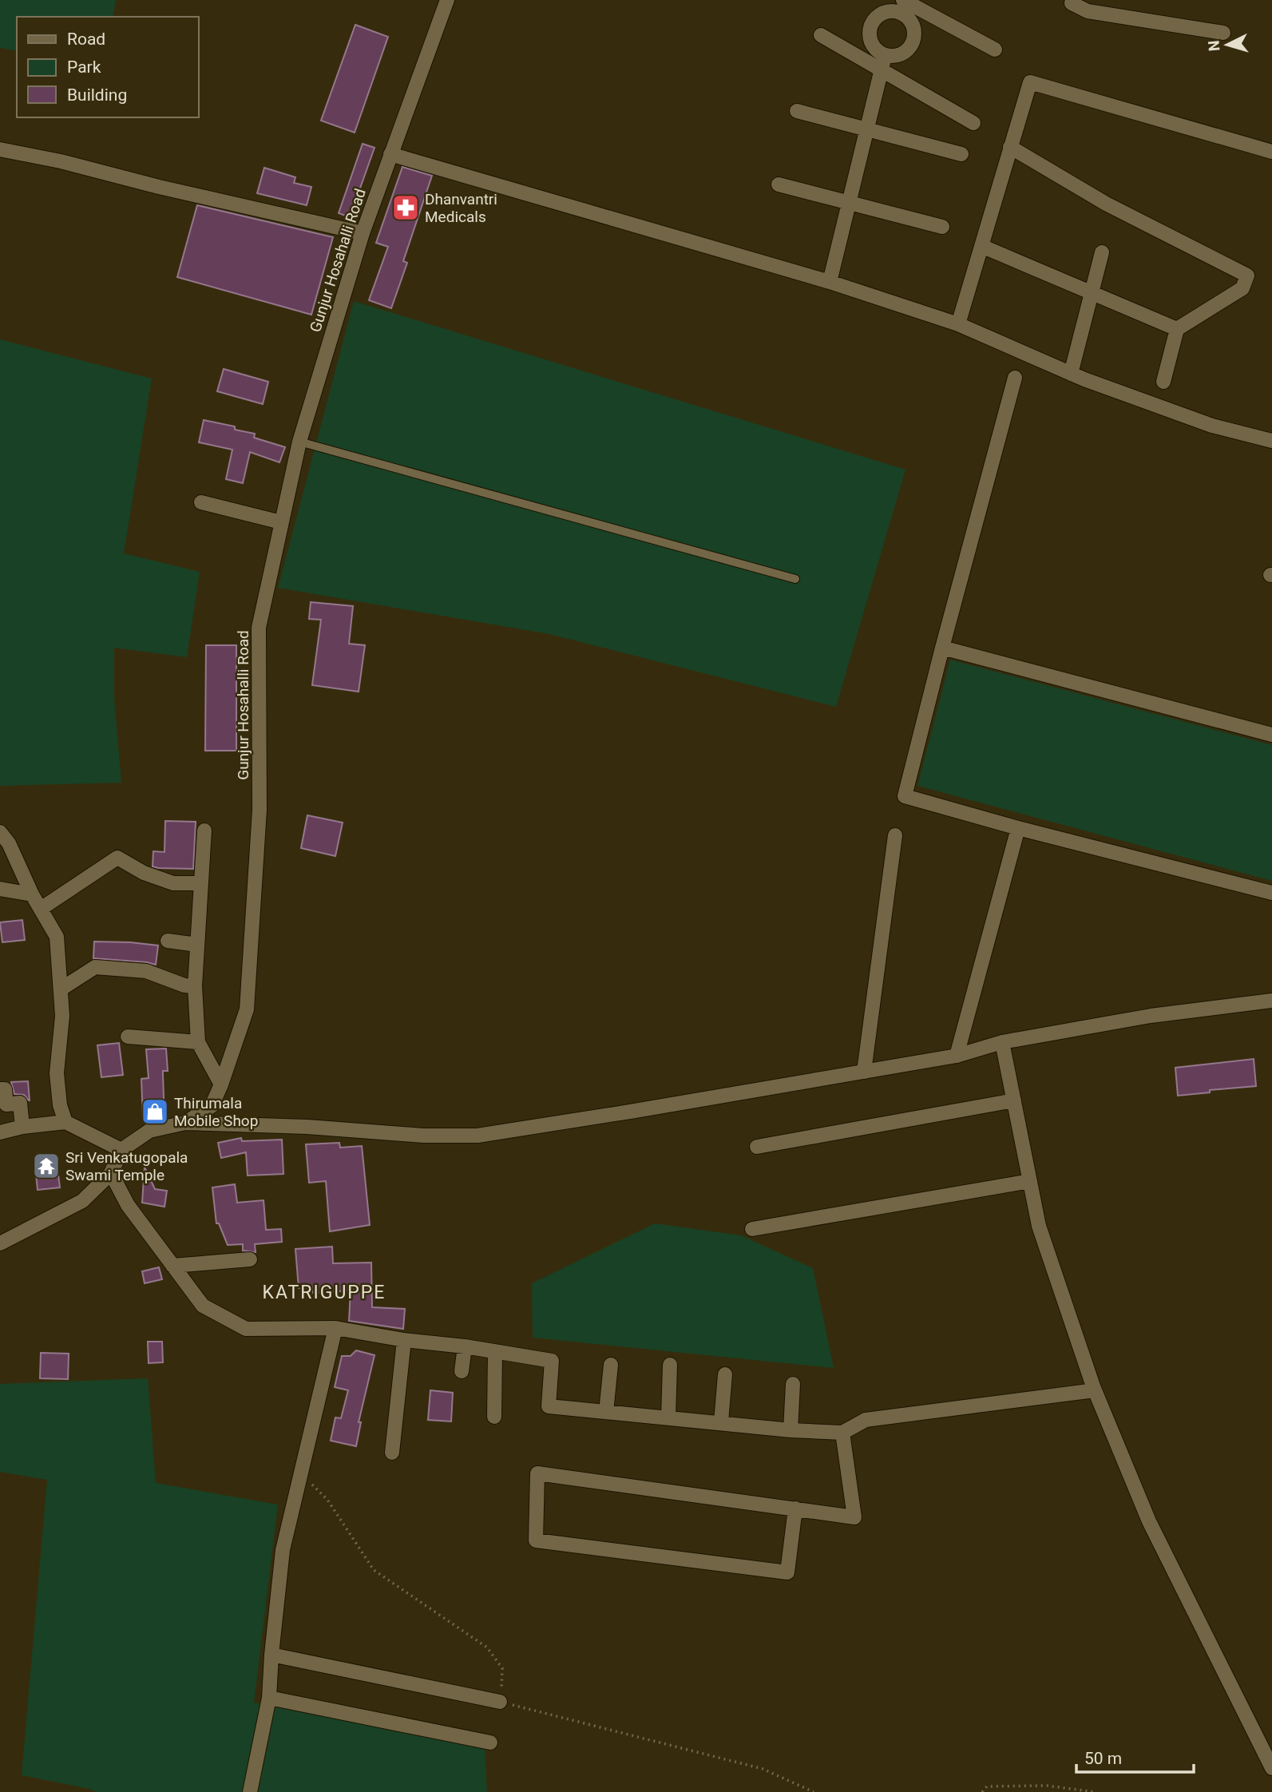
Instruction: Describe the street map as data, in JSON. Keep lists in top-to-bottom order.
{
  "streets": {
    "street": ["Gunjur Hosahalli Road"]
  },
  "districts": ["KATRIGUPPE"],
  "places": {
    "pharmacy": ["Dhanvantri Medicals"],
    "shop": ["Thirumala Mobile Shop"],
    "temple": ["Sri Venkatugopala Swami Temple"]
  },
  "legend": ["Road", "Park", "Building"],
  "scale_bar": "50 m",
  "north": "left"
}
